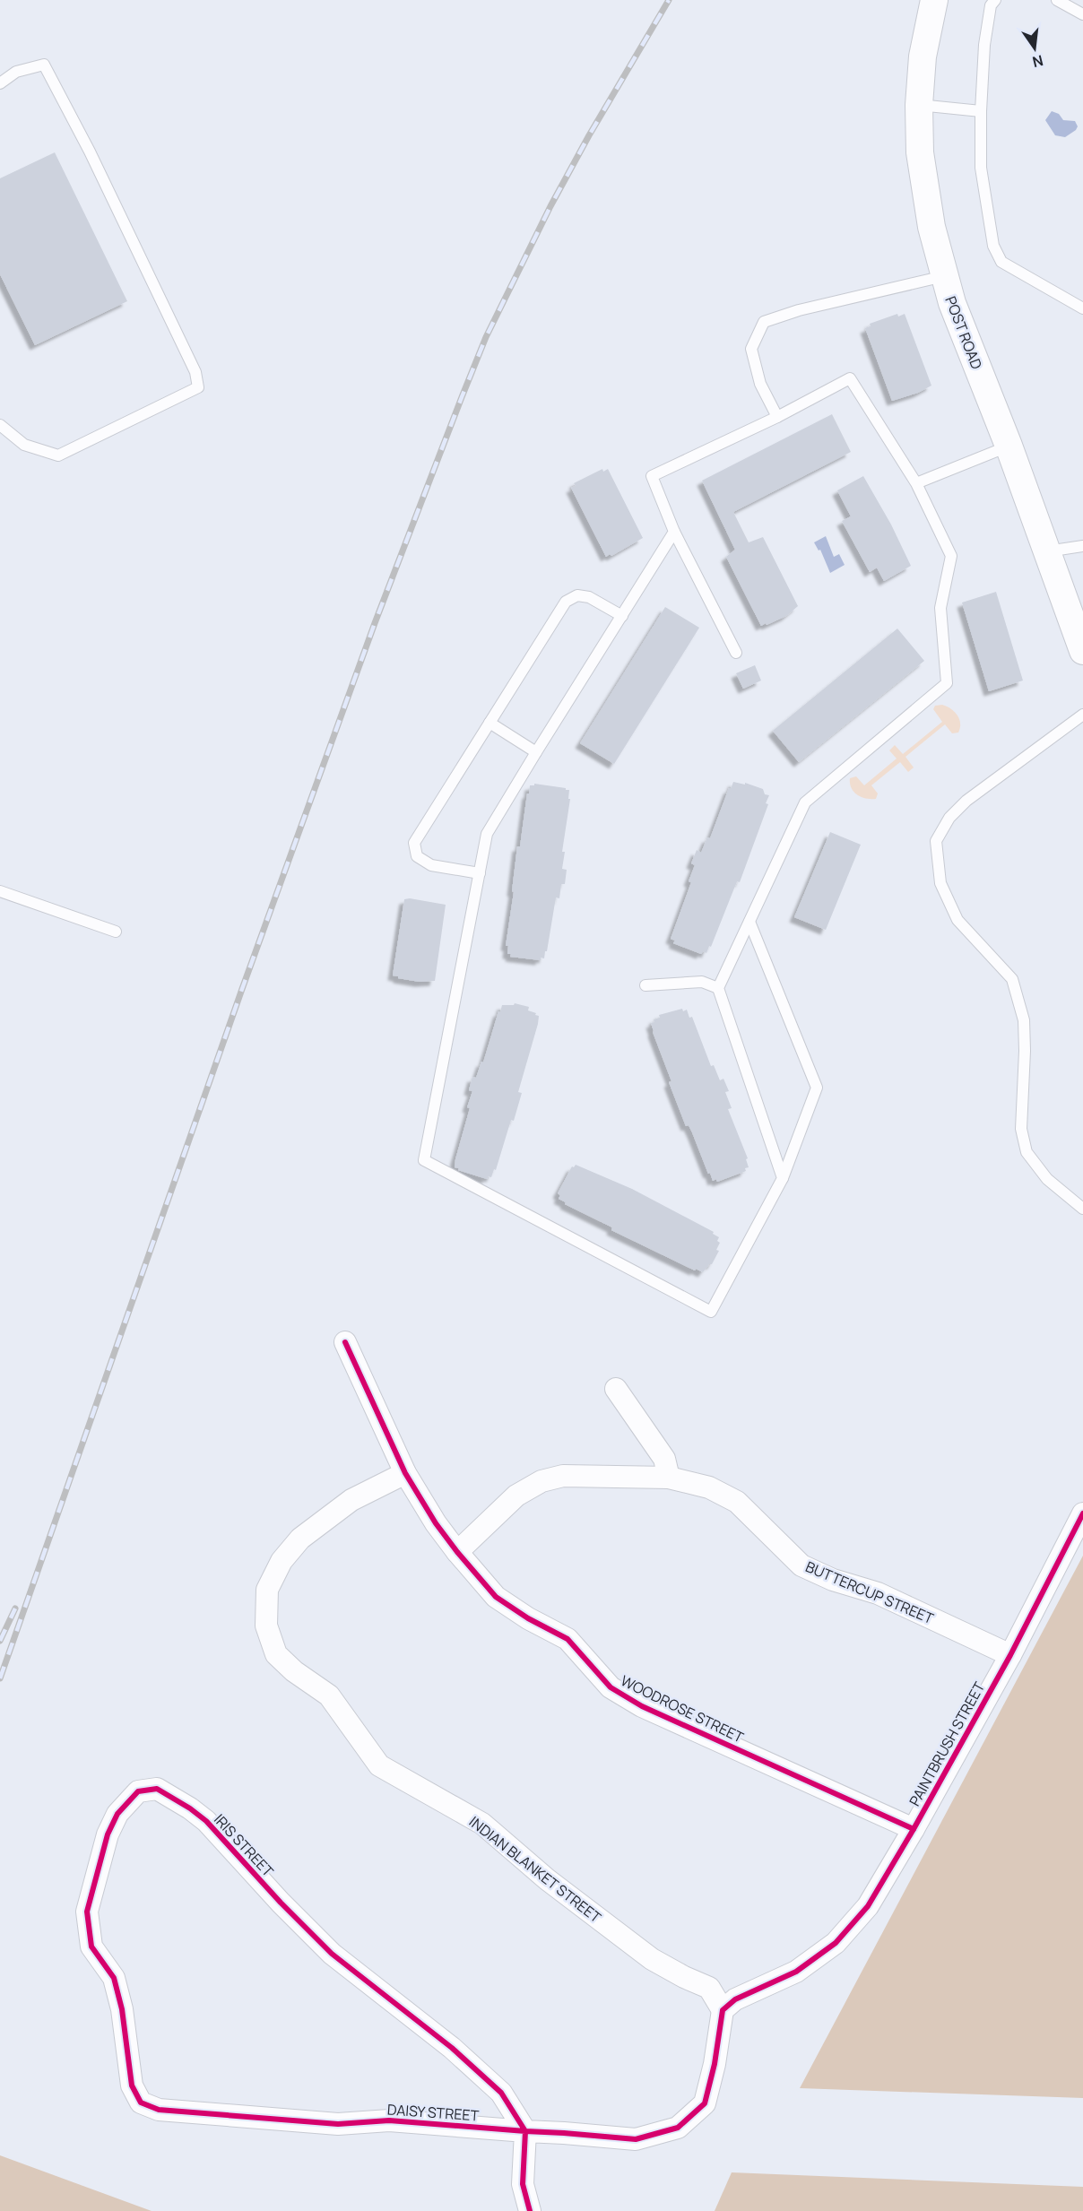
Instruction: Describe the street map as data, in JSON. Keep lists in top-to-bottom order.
{
  "streets": {
    "street": [
      "POST ROAD",
      "BUTTERCUP STREET",
      "WOODROSE STREET",
      "PAINTBRUSH STREET",
      "IRIS STREET",
      "INDIAN BLANKET STREET",
      "DAISY STREET"
    ]
  },
  "crossings": [
    ["BUTTERCUP STREET", "WOODROSE STREET"],
    ["BUTTERCUP STREET", "PAINTBRUSH STREET"],
    ["WOODROSE STREET", "PAINTBRUSH STREET"],
    ["WOODROSE STREET", "INDIAN BLANKET STREET"],
    ["PAINTBRUSH STREET", "INDIAN BLANKET STREET"],
    ["PAINTBRUSH STREET", "DAISY STREET"],
    ["IRIS STREET", "DAISY STREET"],
    ["INDIAN BLANKET STREET", "DAISY STREET"]
  ],
  "north": "bottom"
}
